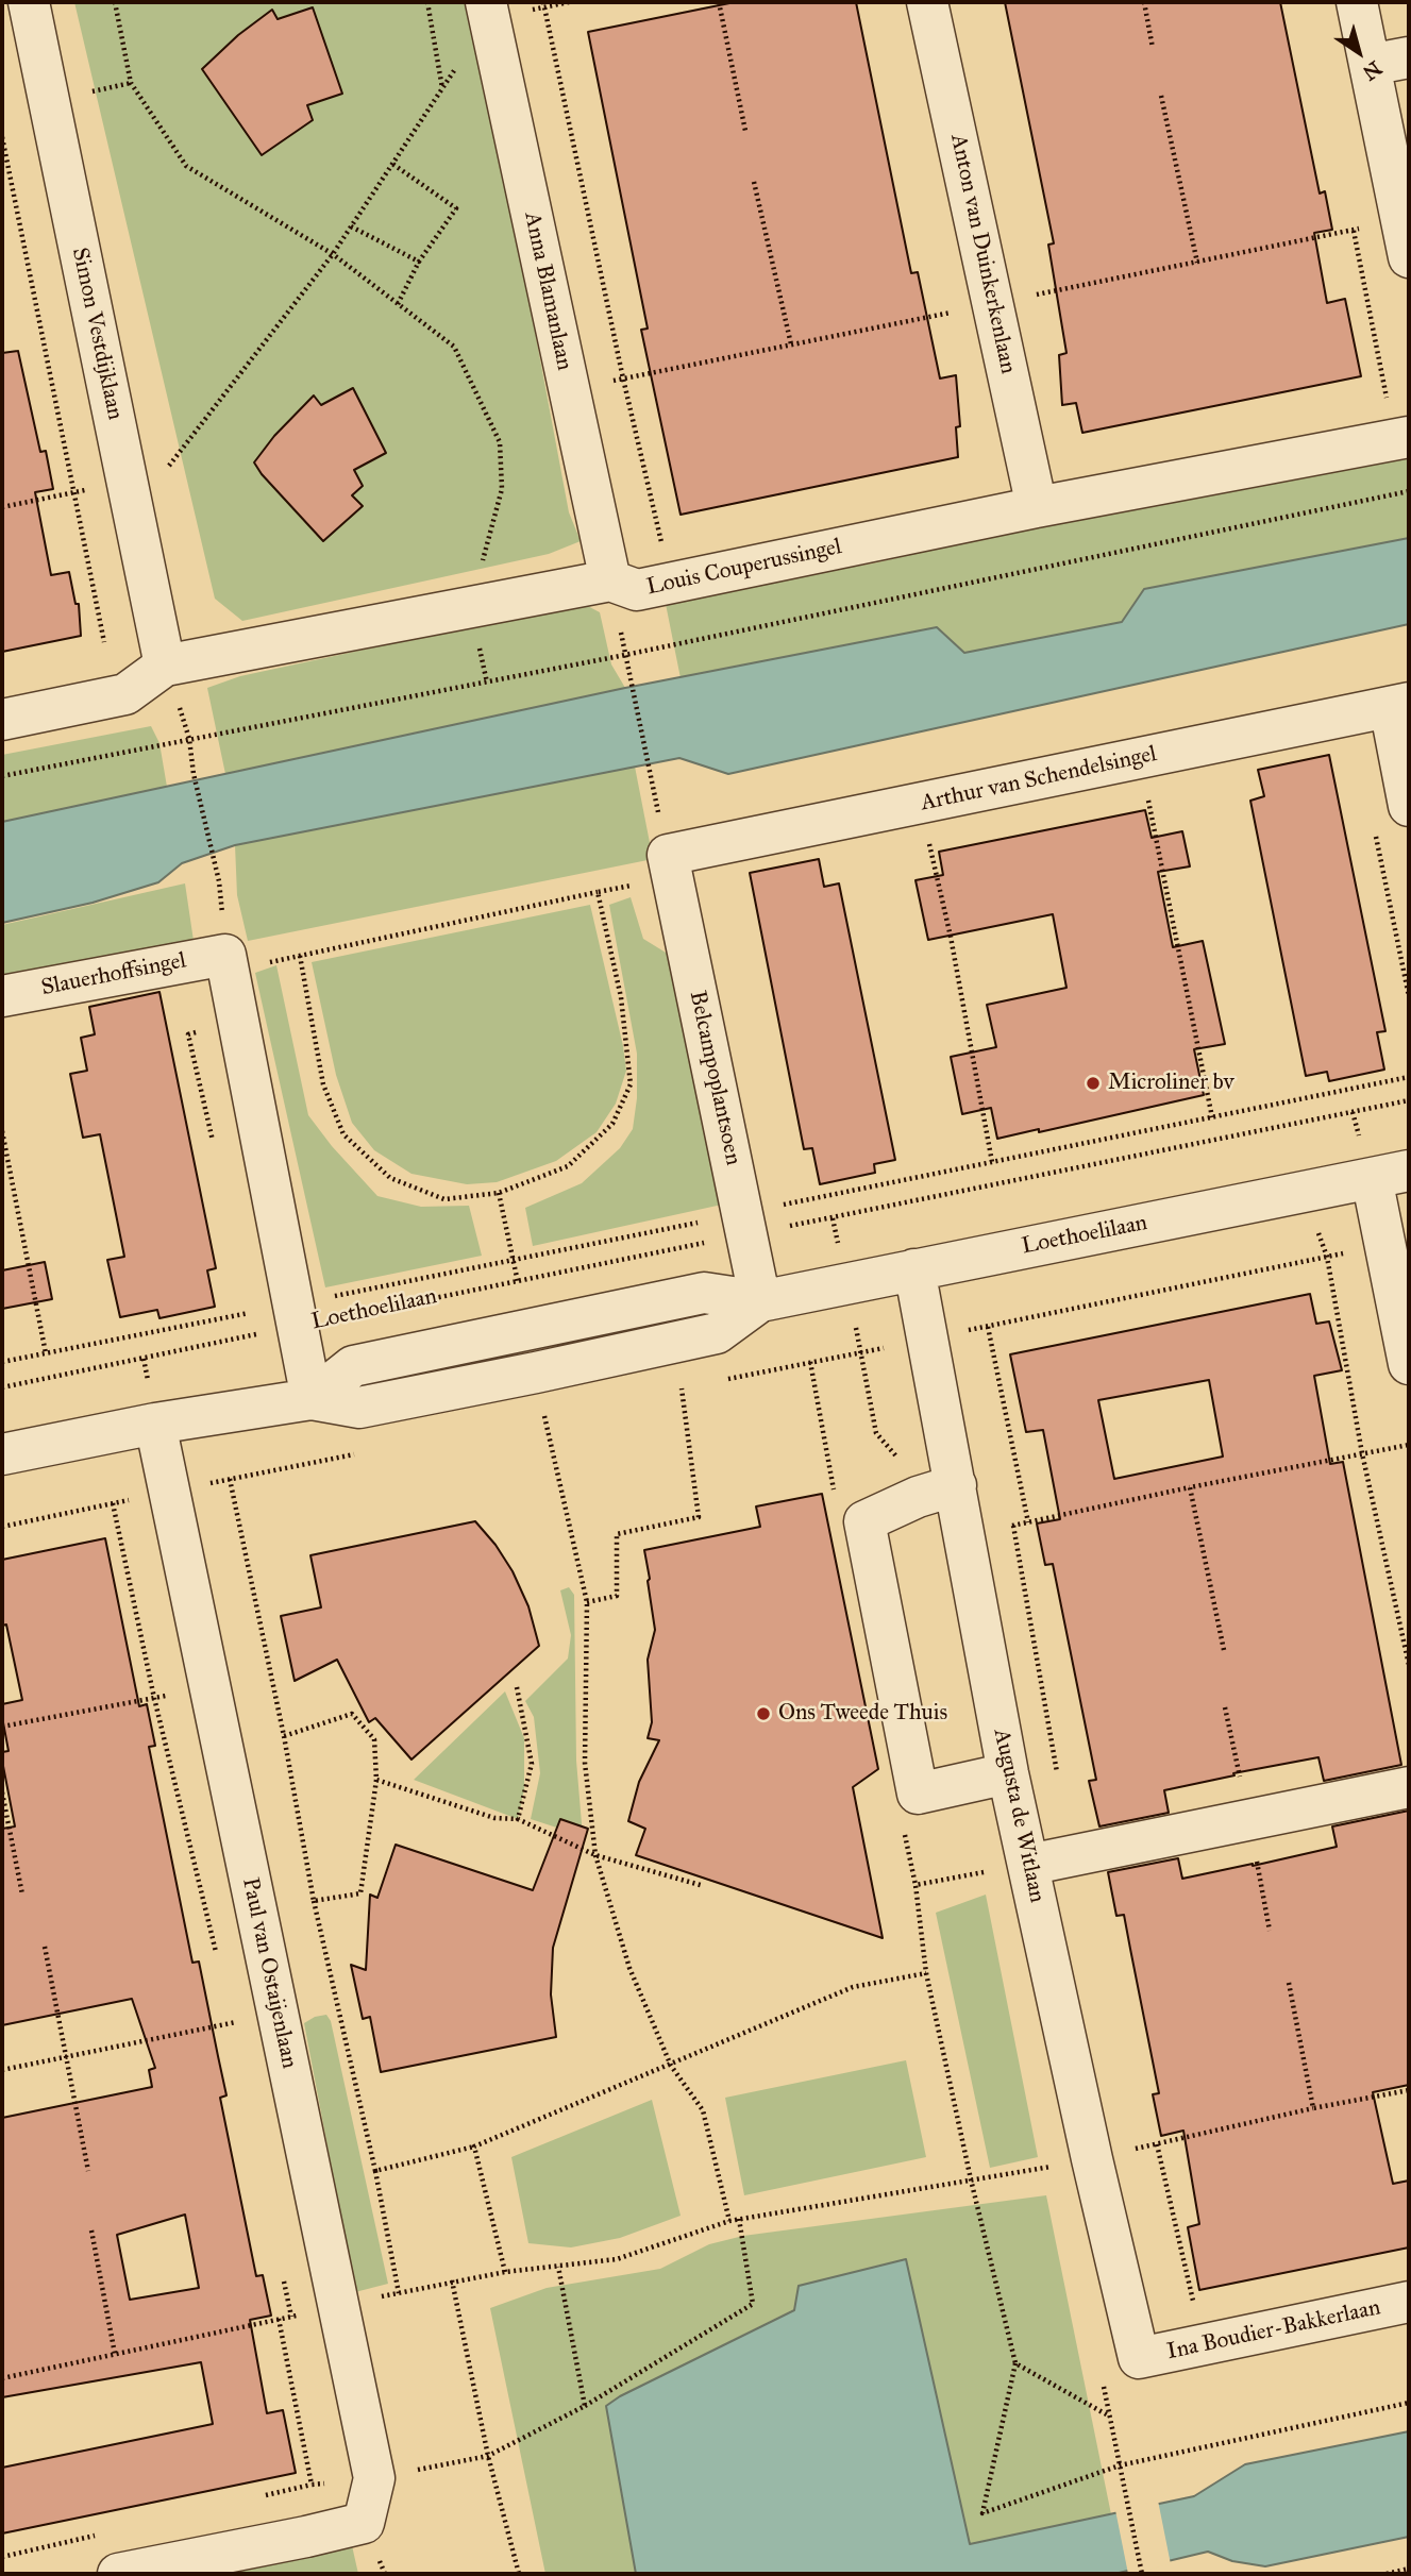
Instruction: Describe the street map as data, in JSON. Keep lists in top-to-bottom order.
{
  "streets": {
    "street": [
      "Anton van Duinkerkenlaan",
      "Anna Blamanlaan",
      "Simon Vestdijklaan",
      "Louis Couperussingel",
      "Arthur van Schendelsingel",
      "Slauerhoffsingel",
      "Belcampoplantsoen",
      "Loethoelilaan",
      "Augusta de Witlaan",
      "Paul van Ostaijenlaan",
      "Ina Boudier-Bakkerlaan"
    ]
  },
  "crossings": [
    ["Anton van Duinkerkenlaan", "Louis Couperussingel"],
    ["Anna Blamanlaan", "Louis Couperussingel"],
    ["Simon Vestdijklaan", "Louis Couperussingel"],
    ["Arthur van Schendelsingel", "Belcampoplantsoen"],
    ["Belcampoplantsoen", "Loethoelilaan"],
    ["Loethoelilaan", "Augusta de Witlaan"],
    ["Loethoelilaan", "Paul van Ostaijenlaan"],
    ["Augusta de Witlaan", "Ina Boudier-Bakkerlaan"]
  ],
  "places": ["Microliner bv", "Ons Tweede Thuis"],
  "north": "bottom right"
}
